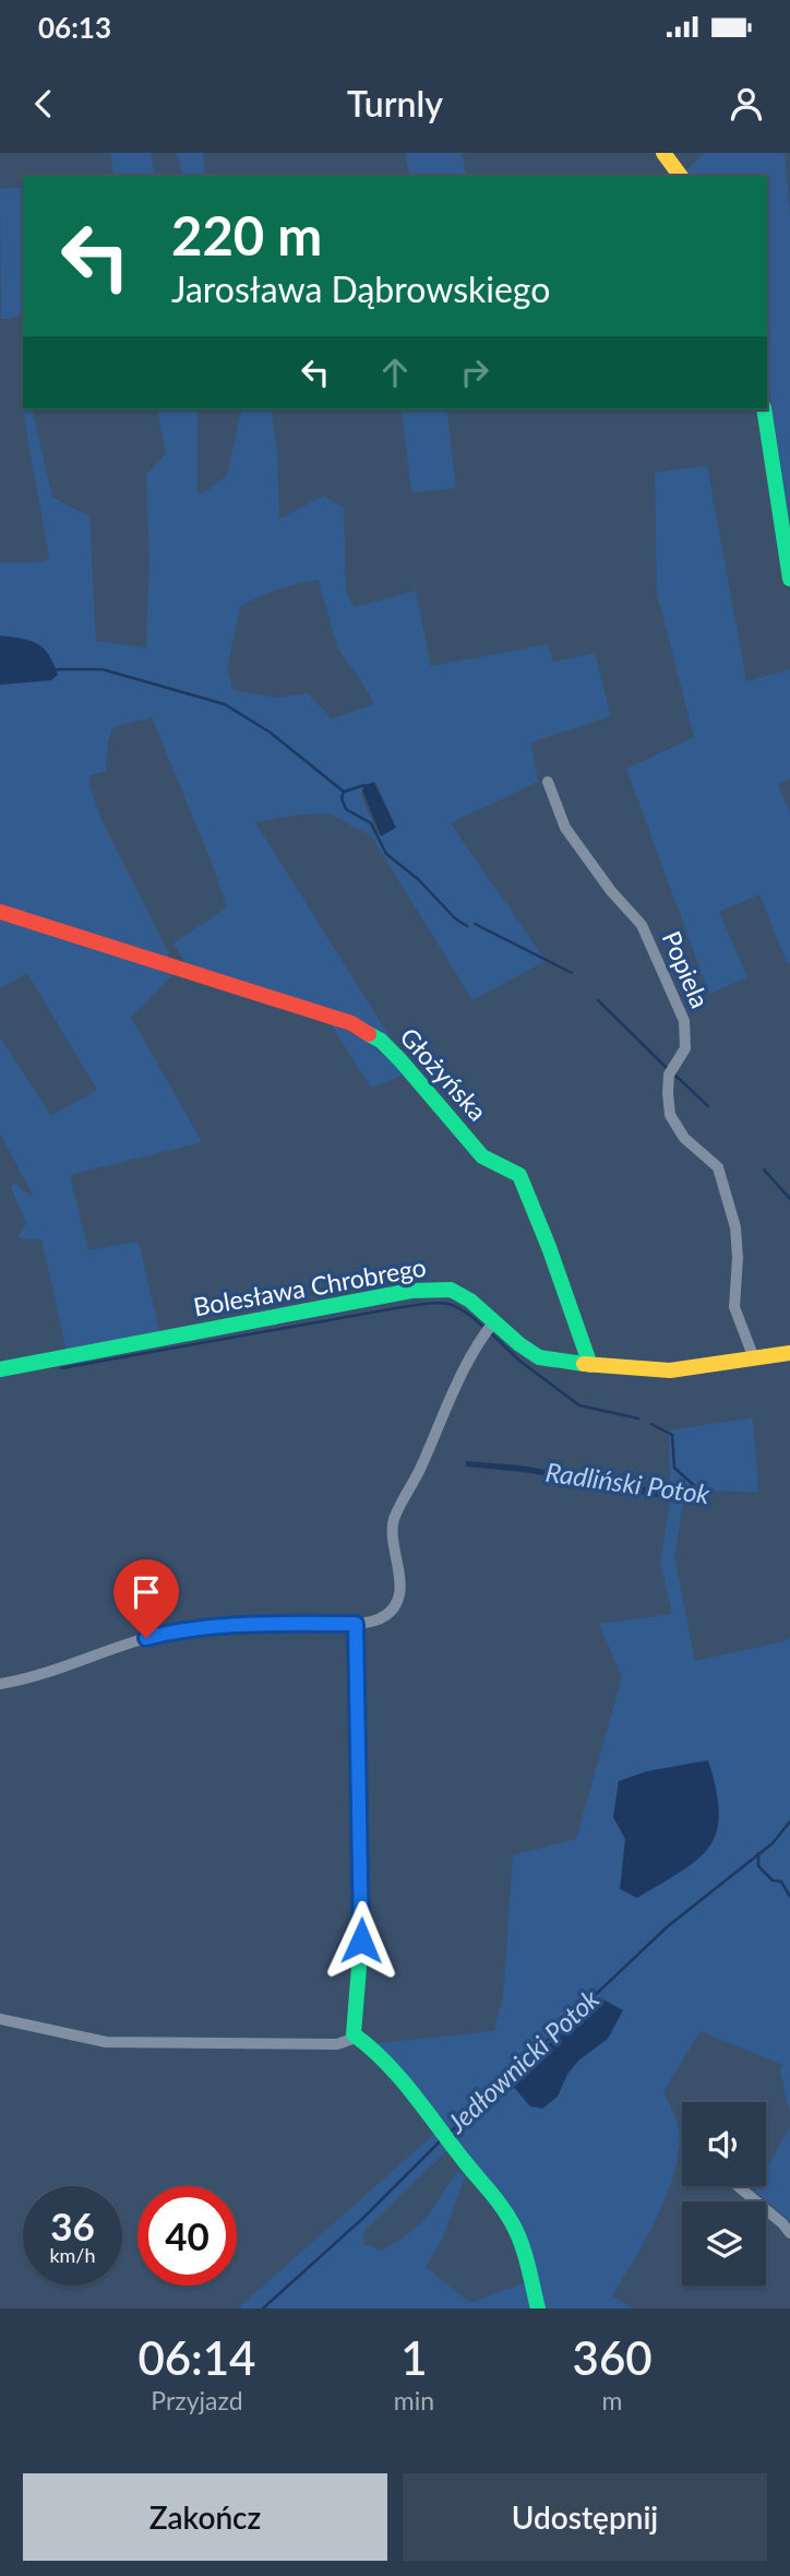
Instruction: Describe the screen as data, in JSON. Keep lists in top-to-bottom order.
{
  "streets": {
    "street": ["Popiela", "Głożyńska", "Bolesława Chrobrego"]
  },
  "crossings": [
    ["Popiela", "Bolesława Chrobrego"],
    ["Głożyńska", "Bolesława Chrobrego"]
  ],
  "water": ["Radliński Potok", "Jedłownicki Potok"],
  "page": {
    "status": "06:13",
    "header": "Turnly",
    "turn": ["220 m", "Jarosława Dąbrowskiego"],
    "speed": "36 km/h",
    "limit": "40",
    "eta": [
      "06:14",
      "Przyjazd",
      "1",
      "min",
      "360",
      "m"
    ],
    "buttons": ["Zakończ", "Udostępnij"]
  }
}
